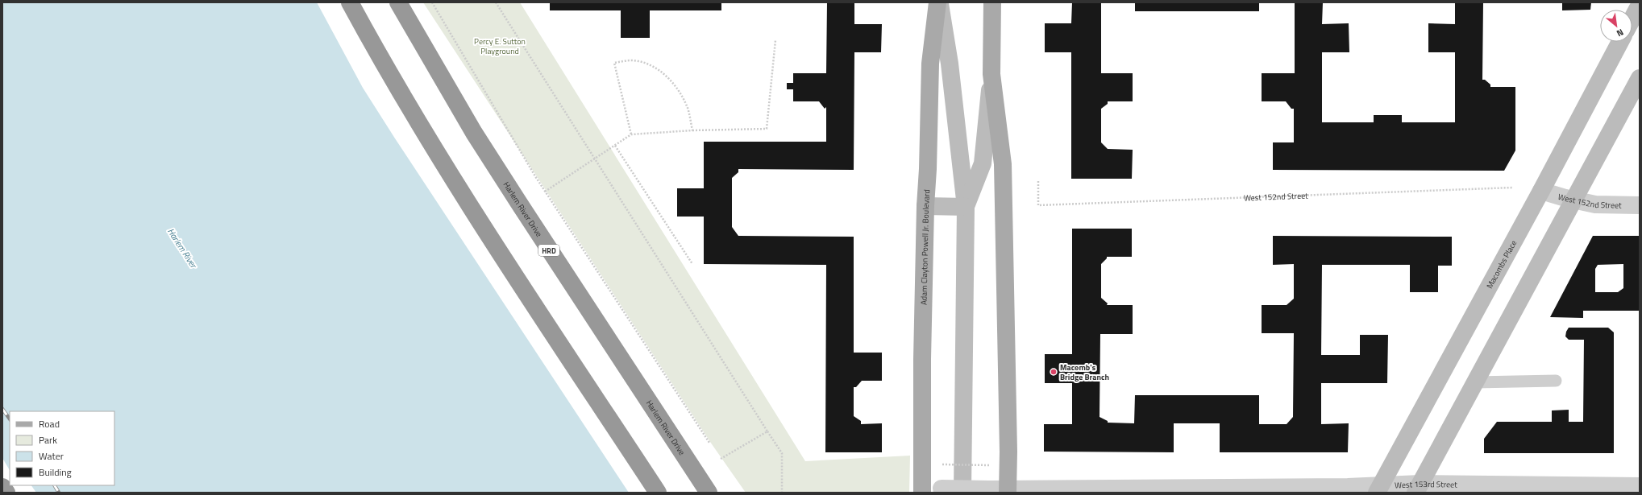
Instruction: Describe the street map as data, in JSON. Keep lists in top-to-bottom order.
{
  "streets": {
    "highway": ["Harlem River Drive", "HRD"],
    "main road": ["Adam Clayton Powell Jr. Boulevard", "Macombs Place"],
    "street": ["West 152nd Street", "West 153rd Street"]
  },
  "crossings": [
    ["West 152nd Street", "Macombs Place"],
    ["Adam Clayton Powell Jr. Boulevard", "West 153rd Street"],
    ["Macombs Place", "West 153rd Street"]
  ],
  "water": ["Harlem River"],
  "parks": ["Percy E. Sutton Playground"],
  "places": ["Macomb's Bridge Branch"],
  "legend": [
    "Road",
    "Park",
    "Water",
    "Building"
  ],
  "north": "bottom right"
}
